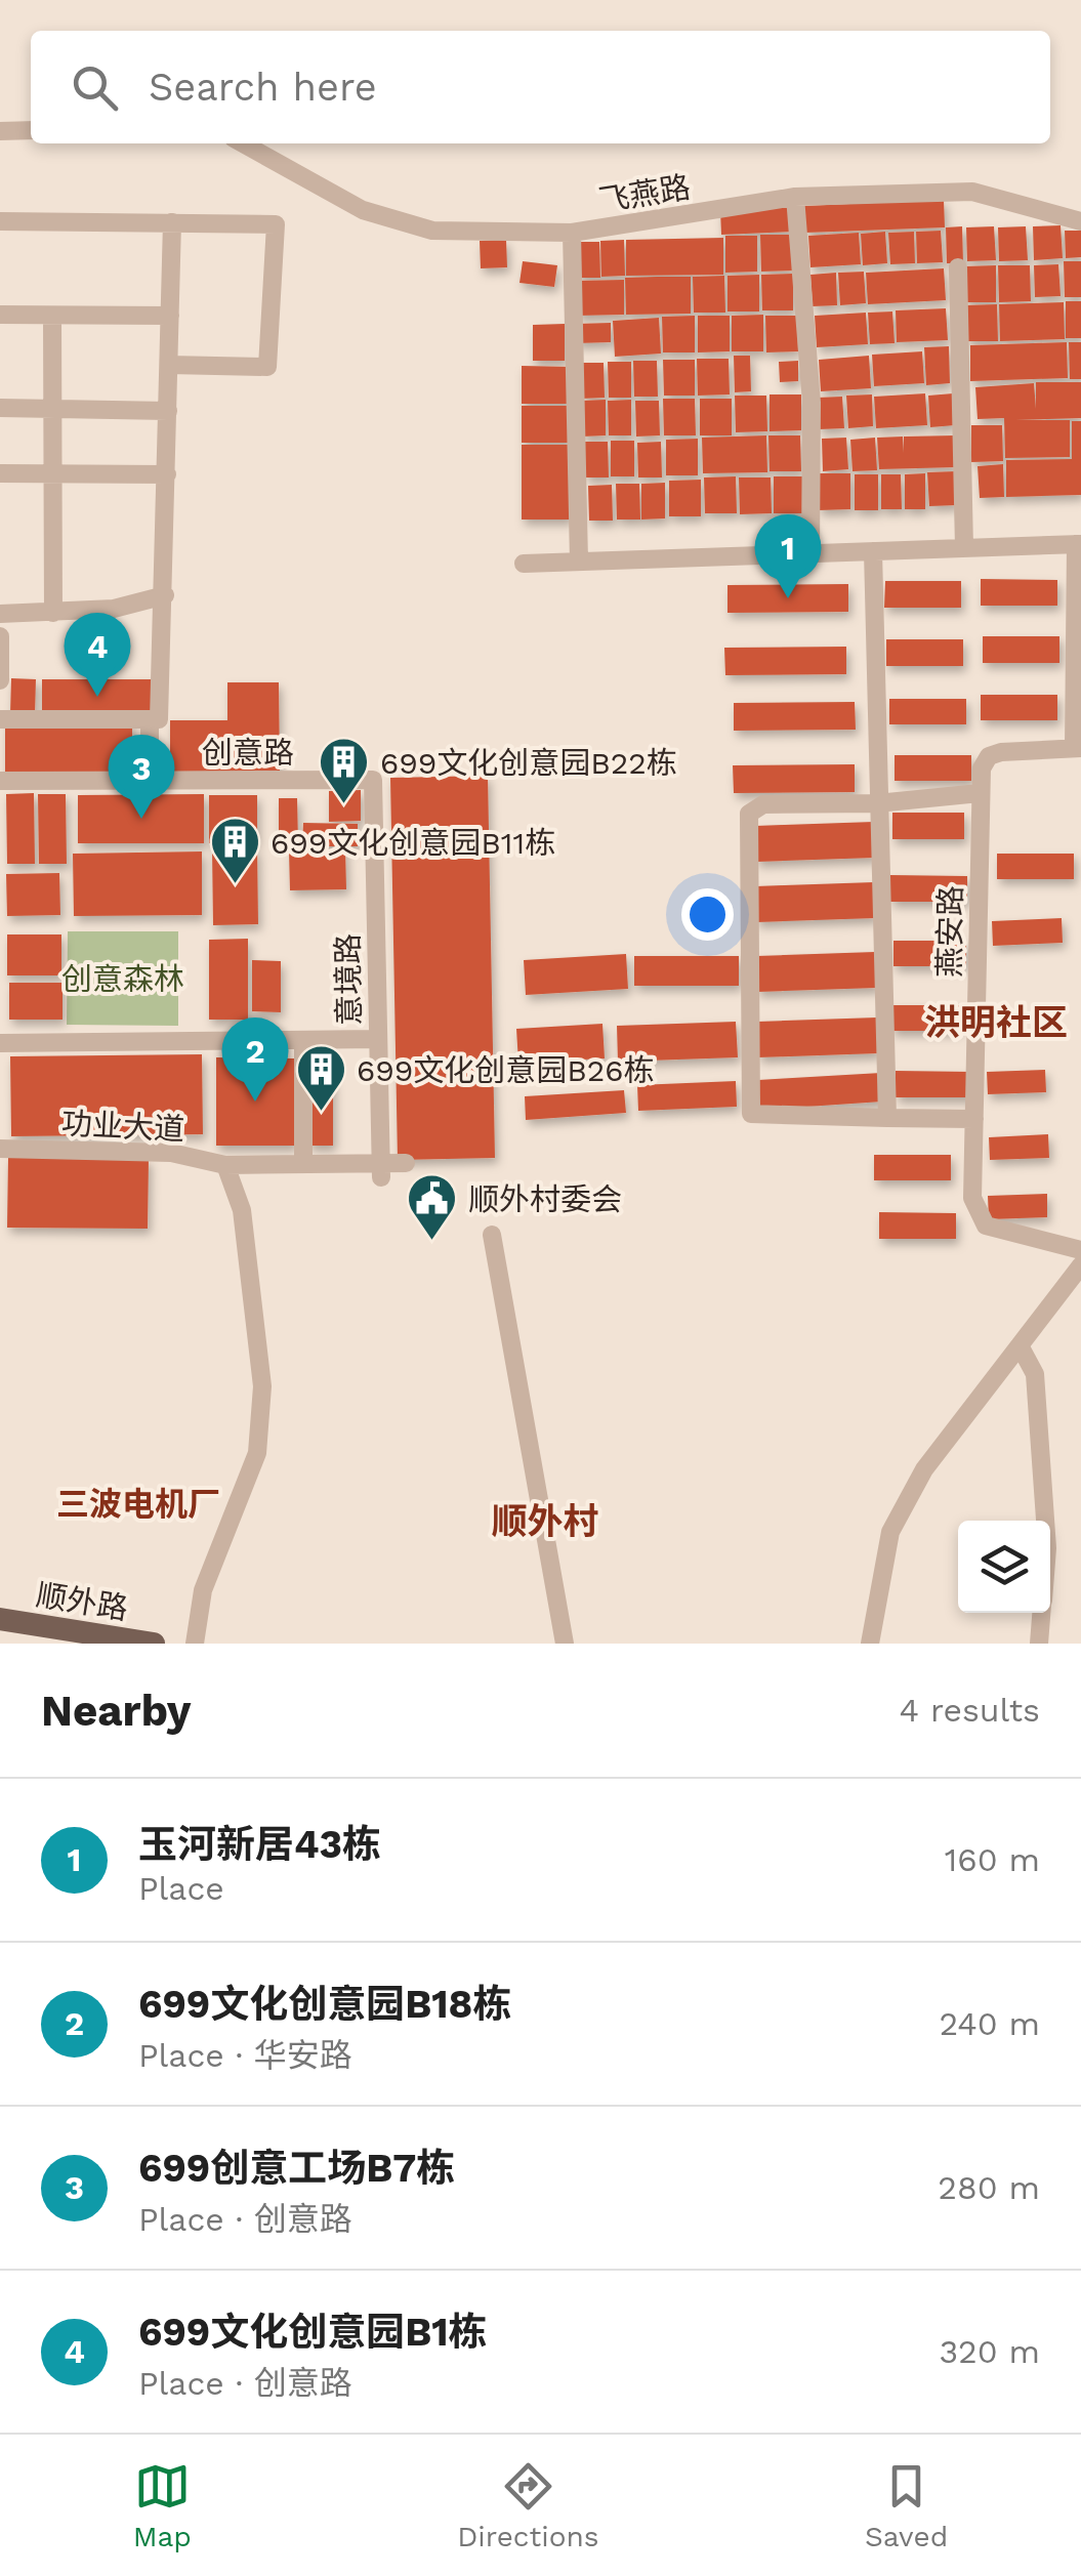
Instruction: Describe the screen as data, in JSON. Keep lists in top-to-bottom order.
{
  "streets": {
    "main road": ["顺外路"],
    "street": [
      "飞燕路",
      "创意路",
      "燕安路",
      "意境路",
      "功业大道"
    ]
  },
  "crossings": [
    ["创意路", "意境路"],
    ["意境路", "功业大道"]
  ],
  "districts": ["洪明社区", "三波电机厂", "顺外村"],
  "parks": ["创意森林"],
  "places": {
    "building": ["699文化创意园B22栋", "699文化创意园B11栋", "699文化创意园B26栋"],
    "public building": ["顺外村委会"]
  },
  "page": {
    "search": "Search here",
    "pins": [
      "1",
      "4",
      "3",
      "2"
    ],
    "heading": ["Nearby", "4 results"],
    "list": [
      {
        "mark": "1",
        "name": "玉河新居43栋",
        "note": "Place",
        "value": "160 m"
      },
      {
        "mark": "2",
        "name": "699文化创意园B18栋",
        "note": "Place · 华安路",
        "value": "240 m"
      },
      {
        "mark": "3",
        "name": "699创意工场B7栋",
        "note": "Place · 创意路",
        "value": "280 m"
      },
      {
        "mark": "4",
        "name": "699文化创意园B1栋",
        "note": "Place · 创意路",
        "value": "320 m"
      }
    ],
    "nav": ["Map", "Directions", "Saved"]
  }
}
